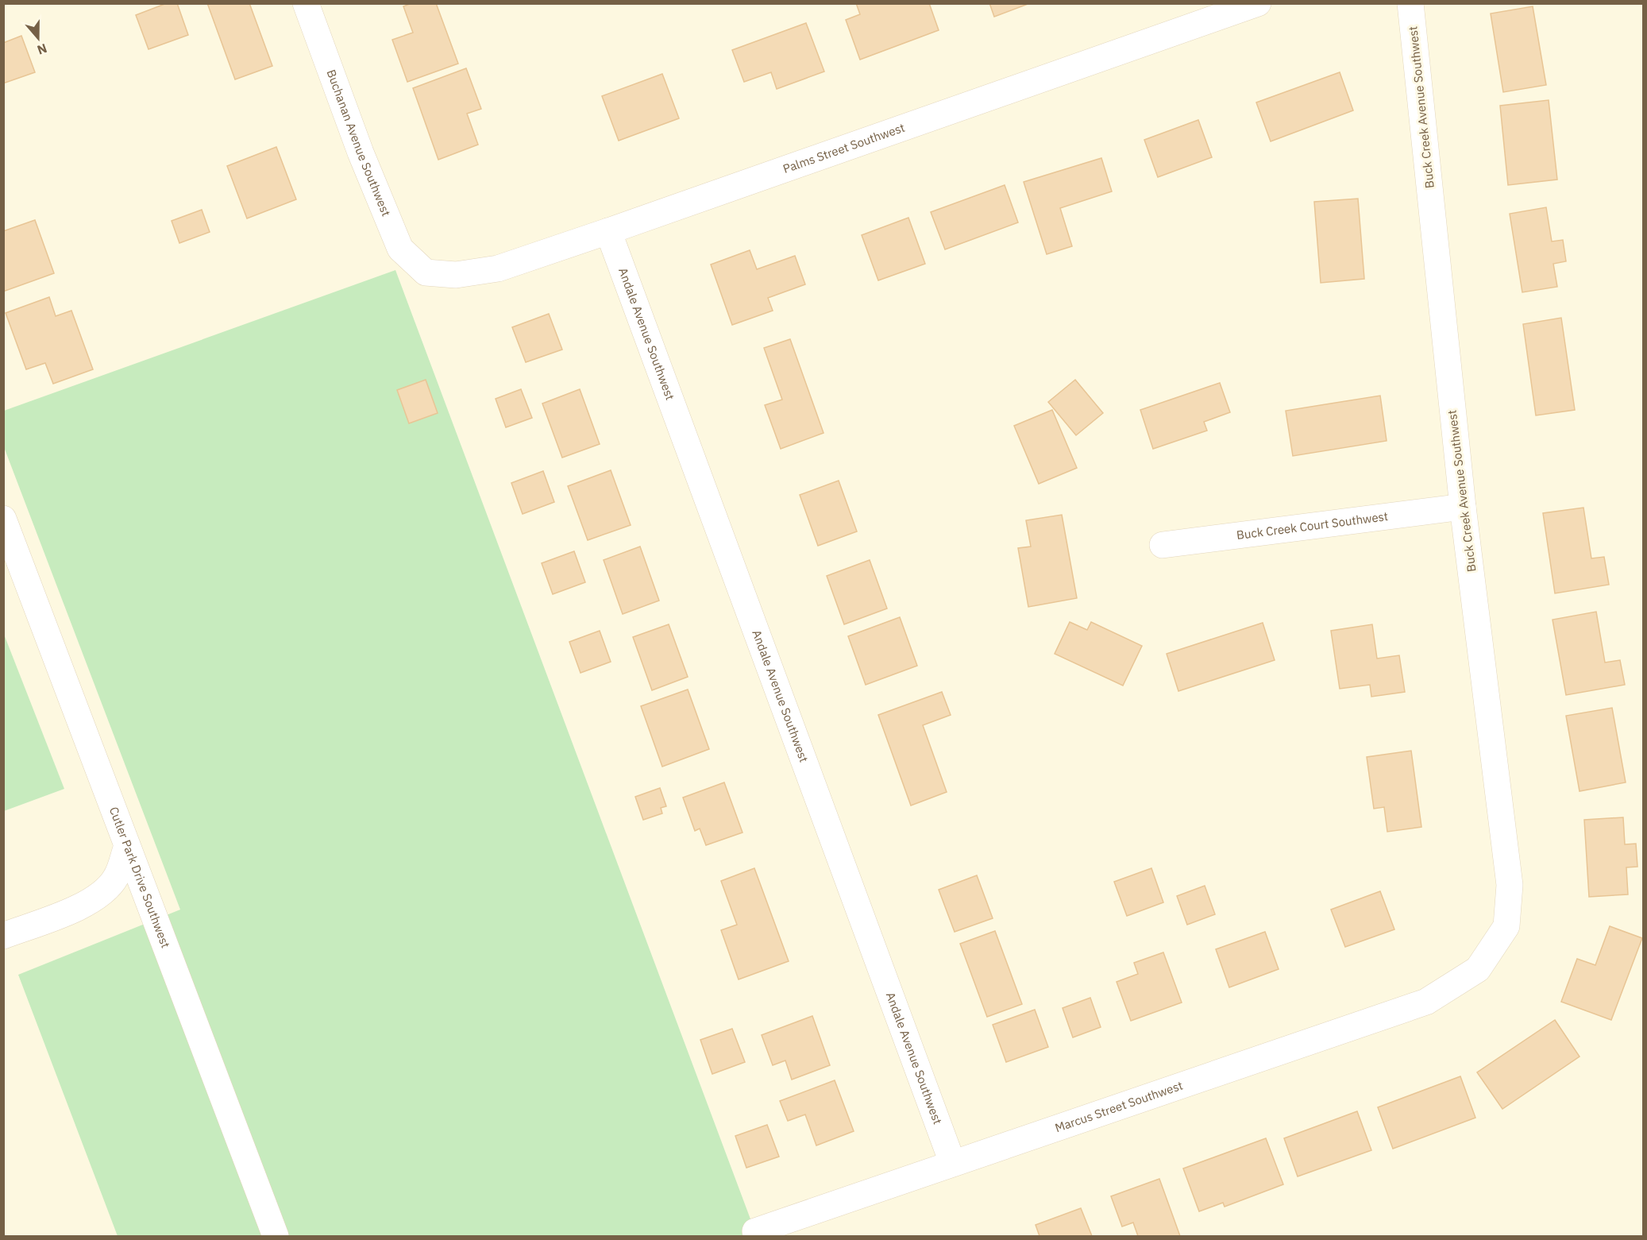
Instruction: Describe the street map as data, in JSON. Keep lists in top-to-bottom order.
{
  "streets": {
    "street": [
      "Buck Creek Avenue Southwest",
      "Buchanan Avenue Southwest",
      "Palms Street Southwest",
      "Andale Avenue Southwest",
      "Buck Creek Court Southwest",
      "Cutler Park Drive Southwest",
      "Marcus Street Southwest"
    ]
  },
  "crossings": [
    ["Buck Creek Avenue Southwest", "Buck Creek Court Southwest"],
    ["Buck Creek Avenue Southwest", "Marcus Street Southwest"],
    ["Buchanan Avenue Southwest", "Palms Street Southwest"],
    ["Palms Street Southwest", "Andale Avenue Southwest"],
    ["Andale Avenue Southwest", "Marcus Street Southwest"]
  ],
  "north": "bottom"
}
